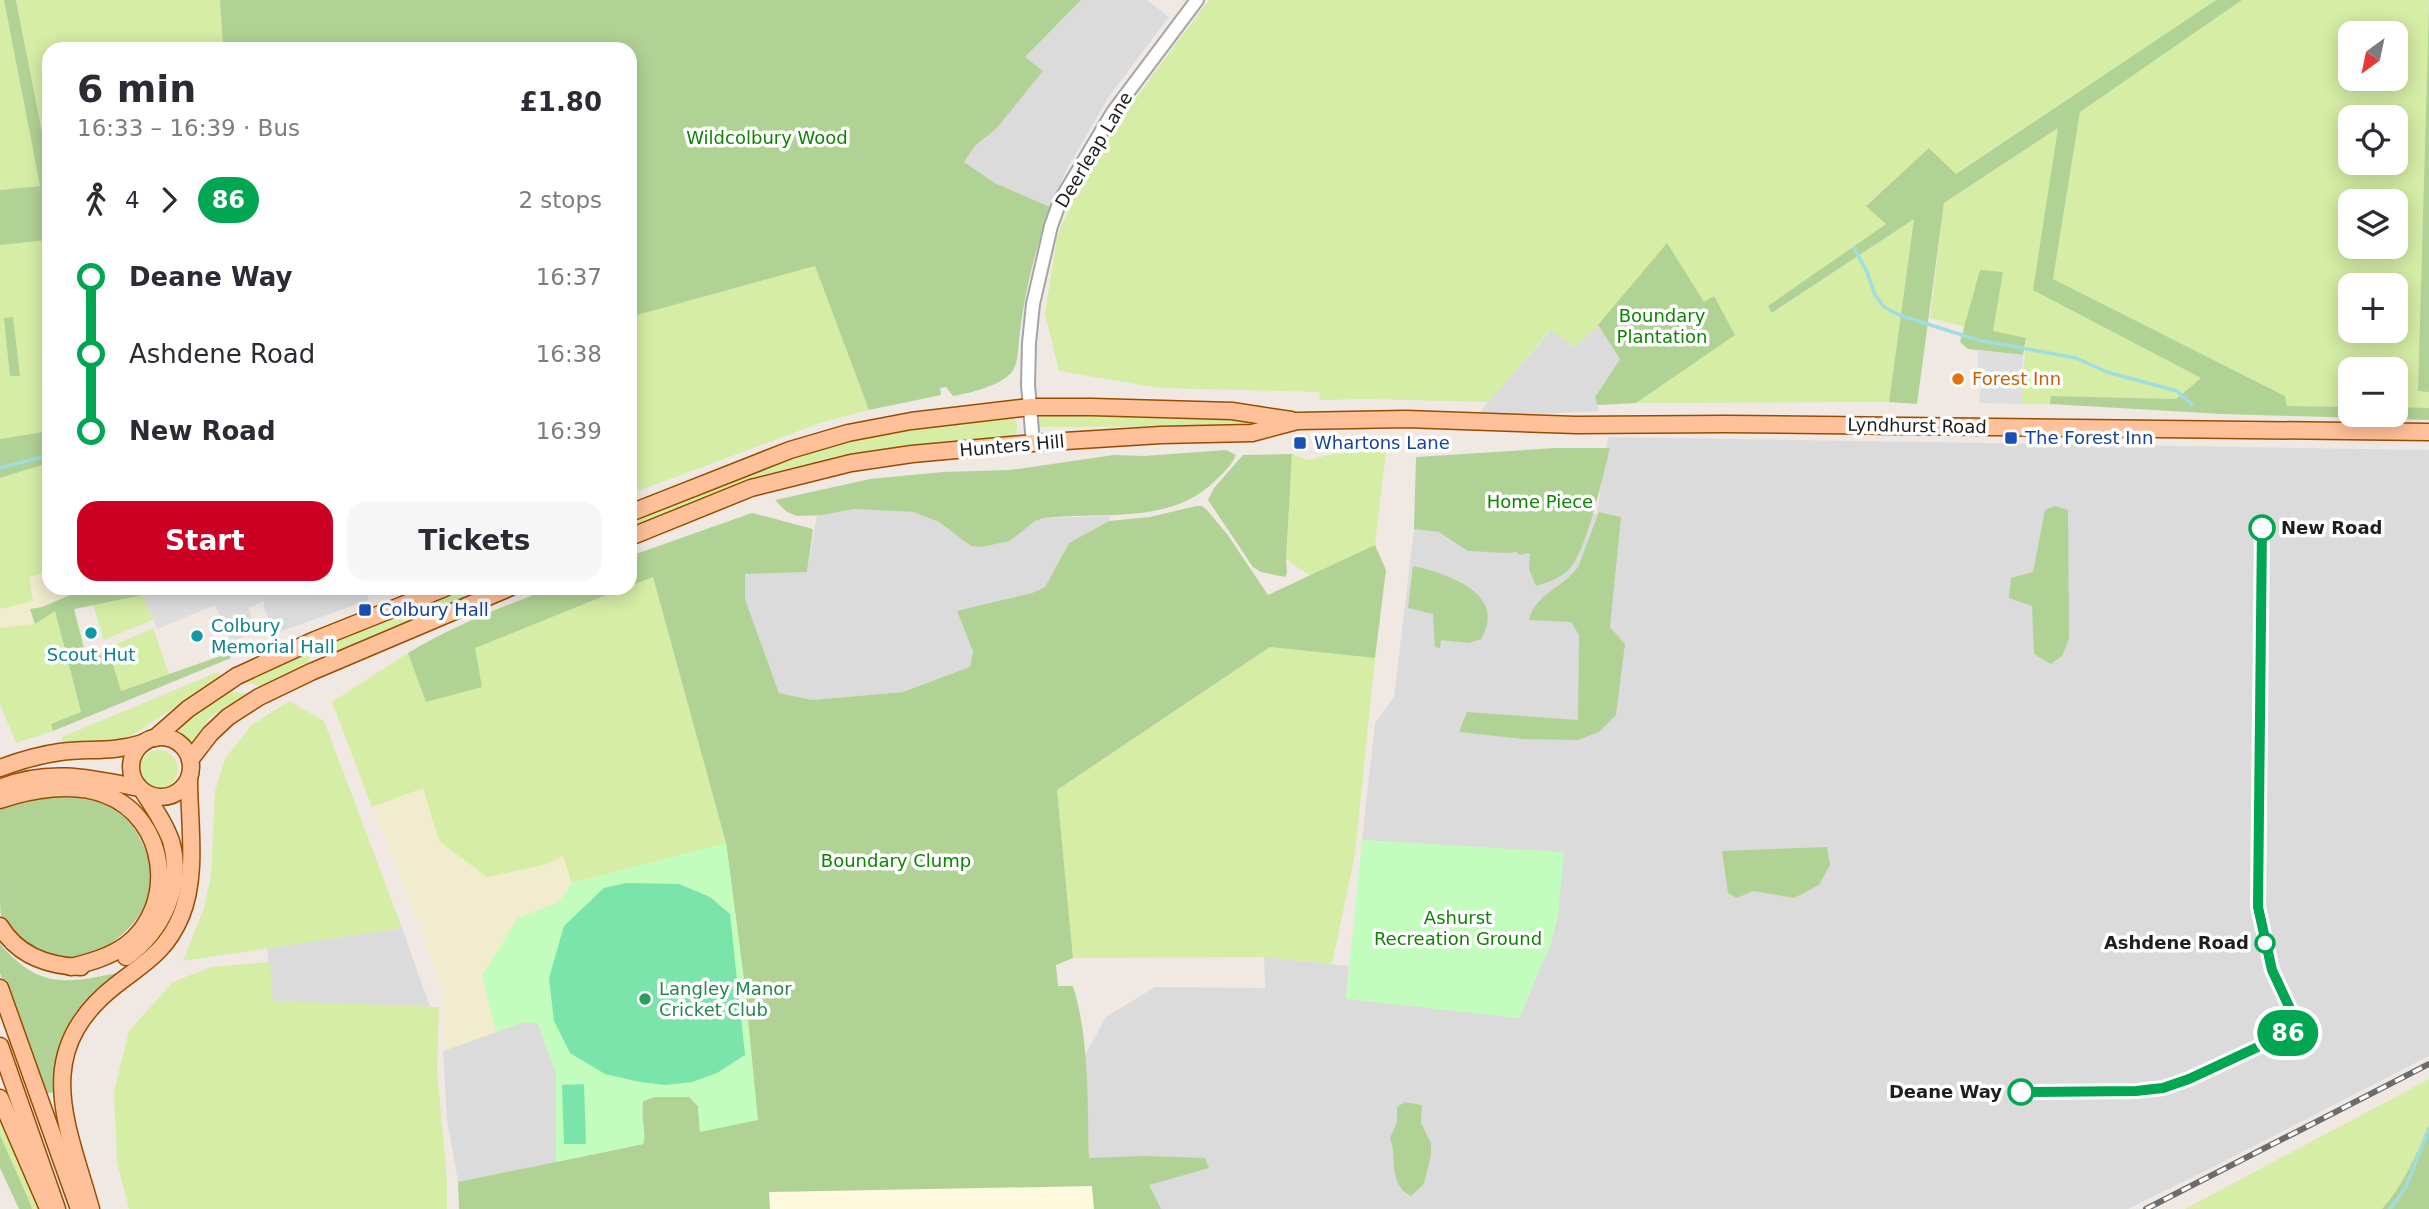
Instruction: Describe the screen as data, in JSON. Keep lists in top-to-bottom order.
{
  "streets": {
    "main road": ["Lyndhurst Road", "Hunters Hill"],
    "street": ["Deerleap Lane"]
  },
  "crossings": [
    ["Deerleap Lane", "Hunters Hill"],
    ["Lyndhurst Road", "Hunters Hill"]
  ],
  "parks": [
    "Wildcolbury Wood",
    "Boundary Plantation",
    "Home Piece",
    "Boundary Clump",
    "Ashurst Recreation Ground"
  ],
  "places": {
    "other": [
      "Forest Inn",
      "New Road",
      "Scout Hut",
      "Colbury Memorial Hall",
      "Ashdene Road",
      "Langley Manor Cricket Club",
      "Deane Way"
    ],
    "transit": ["The Forest Inn", "Whartons Lane", "Colbury Hall"]
  },
  "lines": ["bus line 86"],
  "north": "bottom left",
  "page": {
    "on_map": "86",
    "map_buttons": ["+", "−"],
    "heading": ["6 min", "16:33 – 16:39 · Bus", "£1.80"],
    "legs": ["4", "86", "2 stops"],
    "list": [
      {
        "name": "Deane Way",
        "value": "16:37"
      },
      {
        "name": "Ashdene Road",
        "value": "16:38"
      },
      {
        "name": "New Road",
        "value": "16:39"
      }
    ],
    "buttons": ["Start", "Tickets"]
  }
}
